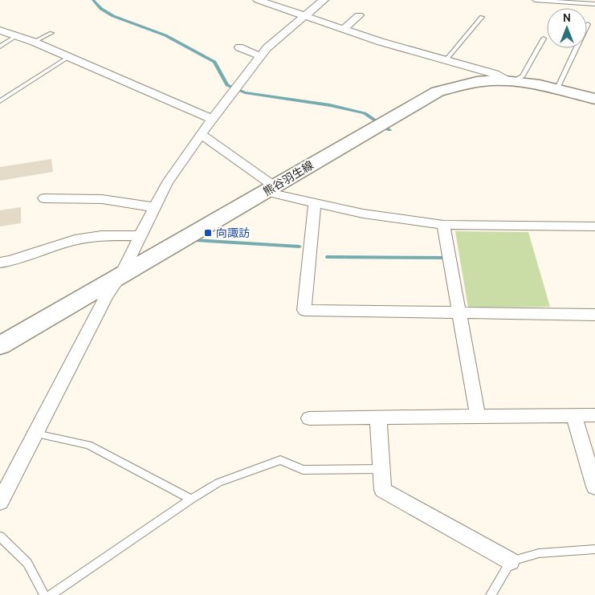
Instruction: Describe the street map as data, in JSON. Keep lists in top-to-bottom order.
{
  "streets": {
    "main road": ["熊谷羽生線"]
  },
  "places": {
    "transit": ["向諏訪"]
  },
  "north": "top"
}
